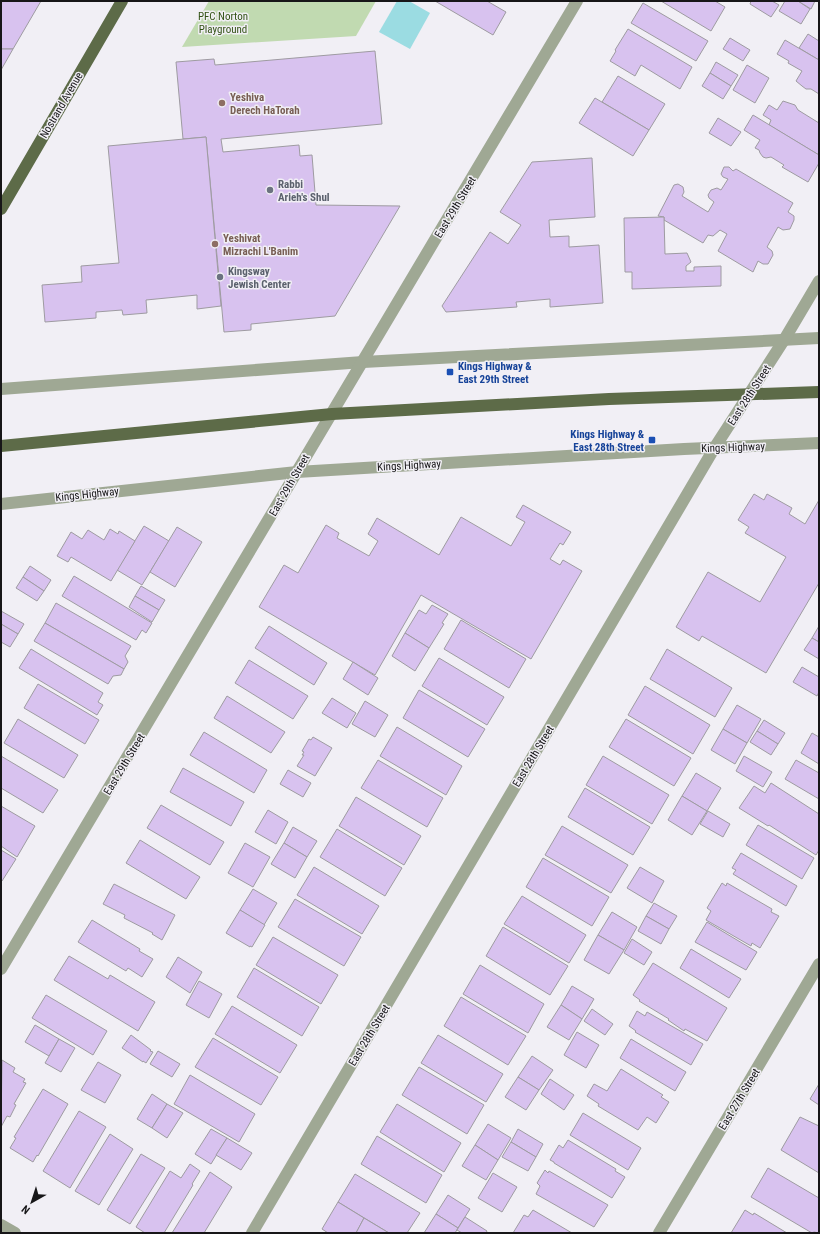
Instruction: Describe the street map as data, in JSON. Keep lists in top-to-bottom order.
{
  "streets": {
    "main road": ["Nostrand Avenue"],
    "street": [
      "East 29th Street",
      "East 28th Street",
      "Kings Highway",
      "East 27th Street"
    ]
  },
  "crossings": [
    ["East 29th Street", "Kings Highway"],
    ["East 28th Street", "Kings Highway"]
  ],
  "parks": ["PFC Norton Playground"],
  "places": {
    "other": [
      "Yeshiva Derech HaTorah",
      "Rabbi Arieh's Shul",
      "Yeshivat Mizrachi L'Banim",
      "Kingsway Jewish Center"
    ],
    "transit": ["Kings Highway & East 29th Street", "Kings Highway & East 28th Street"]
  },
  "north": "bottom left"
}
